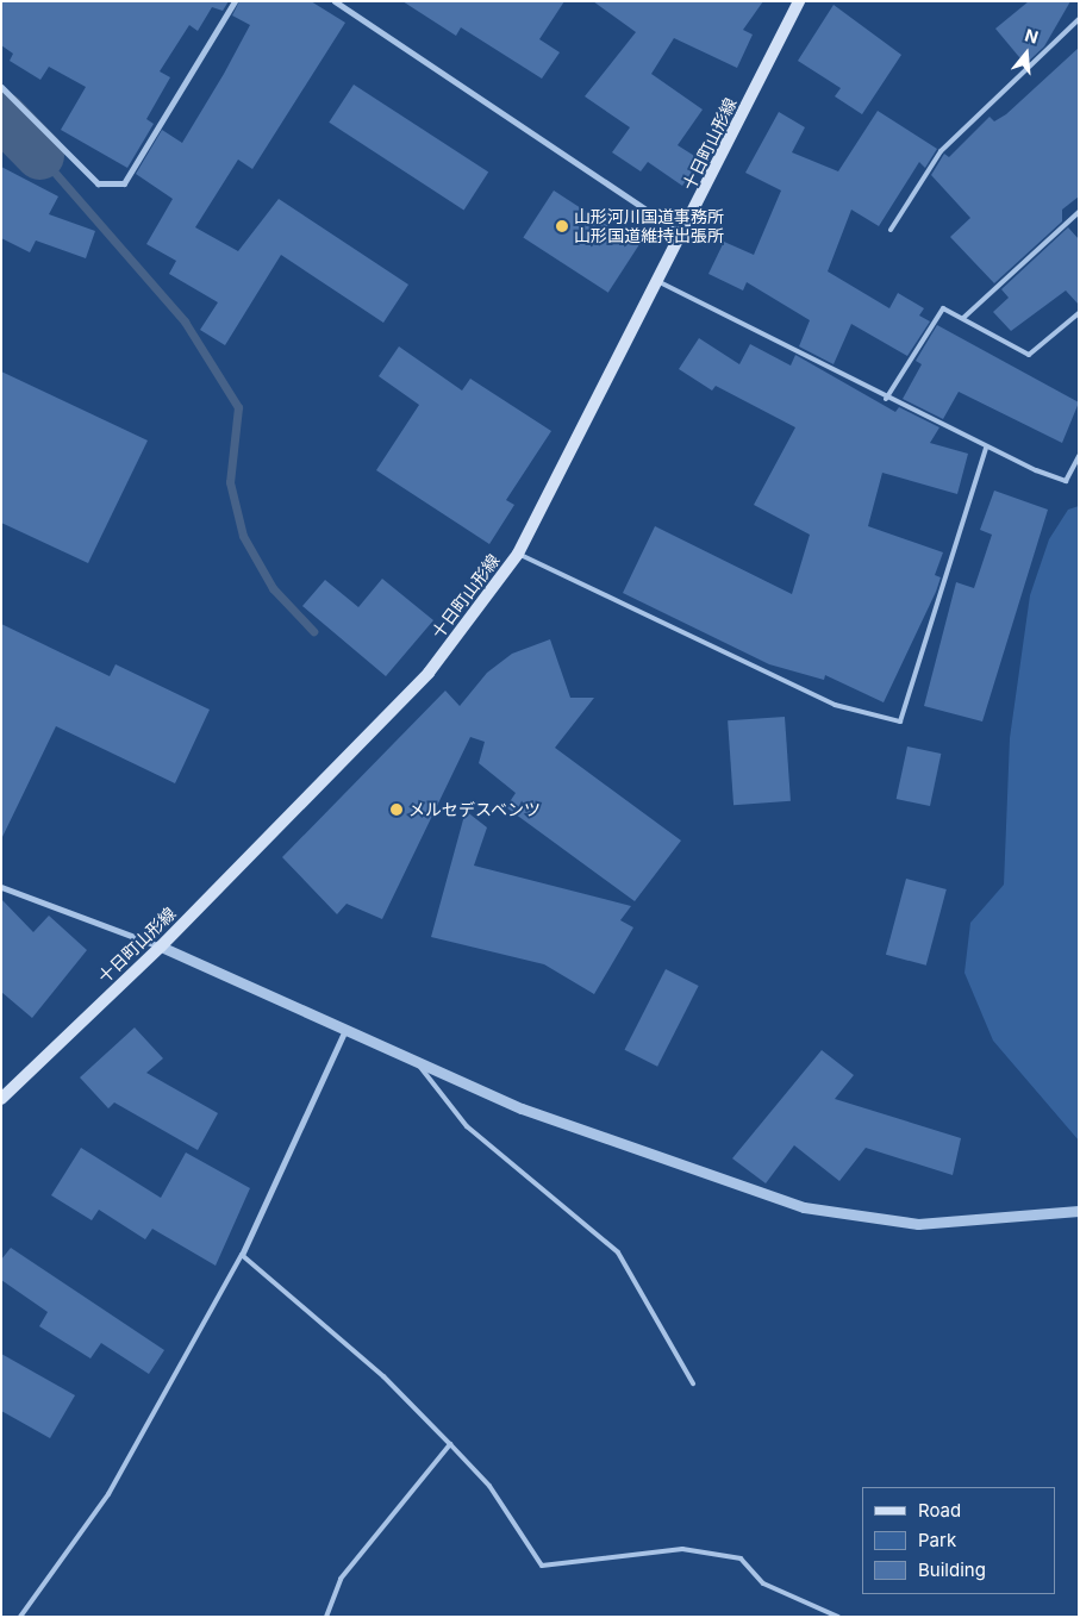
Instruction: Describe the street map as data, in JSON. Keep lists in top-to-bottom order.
{
  "streets": {
    "main road": ["十日町山形線"]
  },
  "places": ["山形河川国道事務所 山形国道維持出張所", "メルセデスベンツ"],
  "legend": ["Road", "Park", "Building"],
  "north": "top"
}
